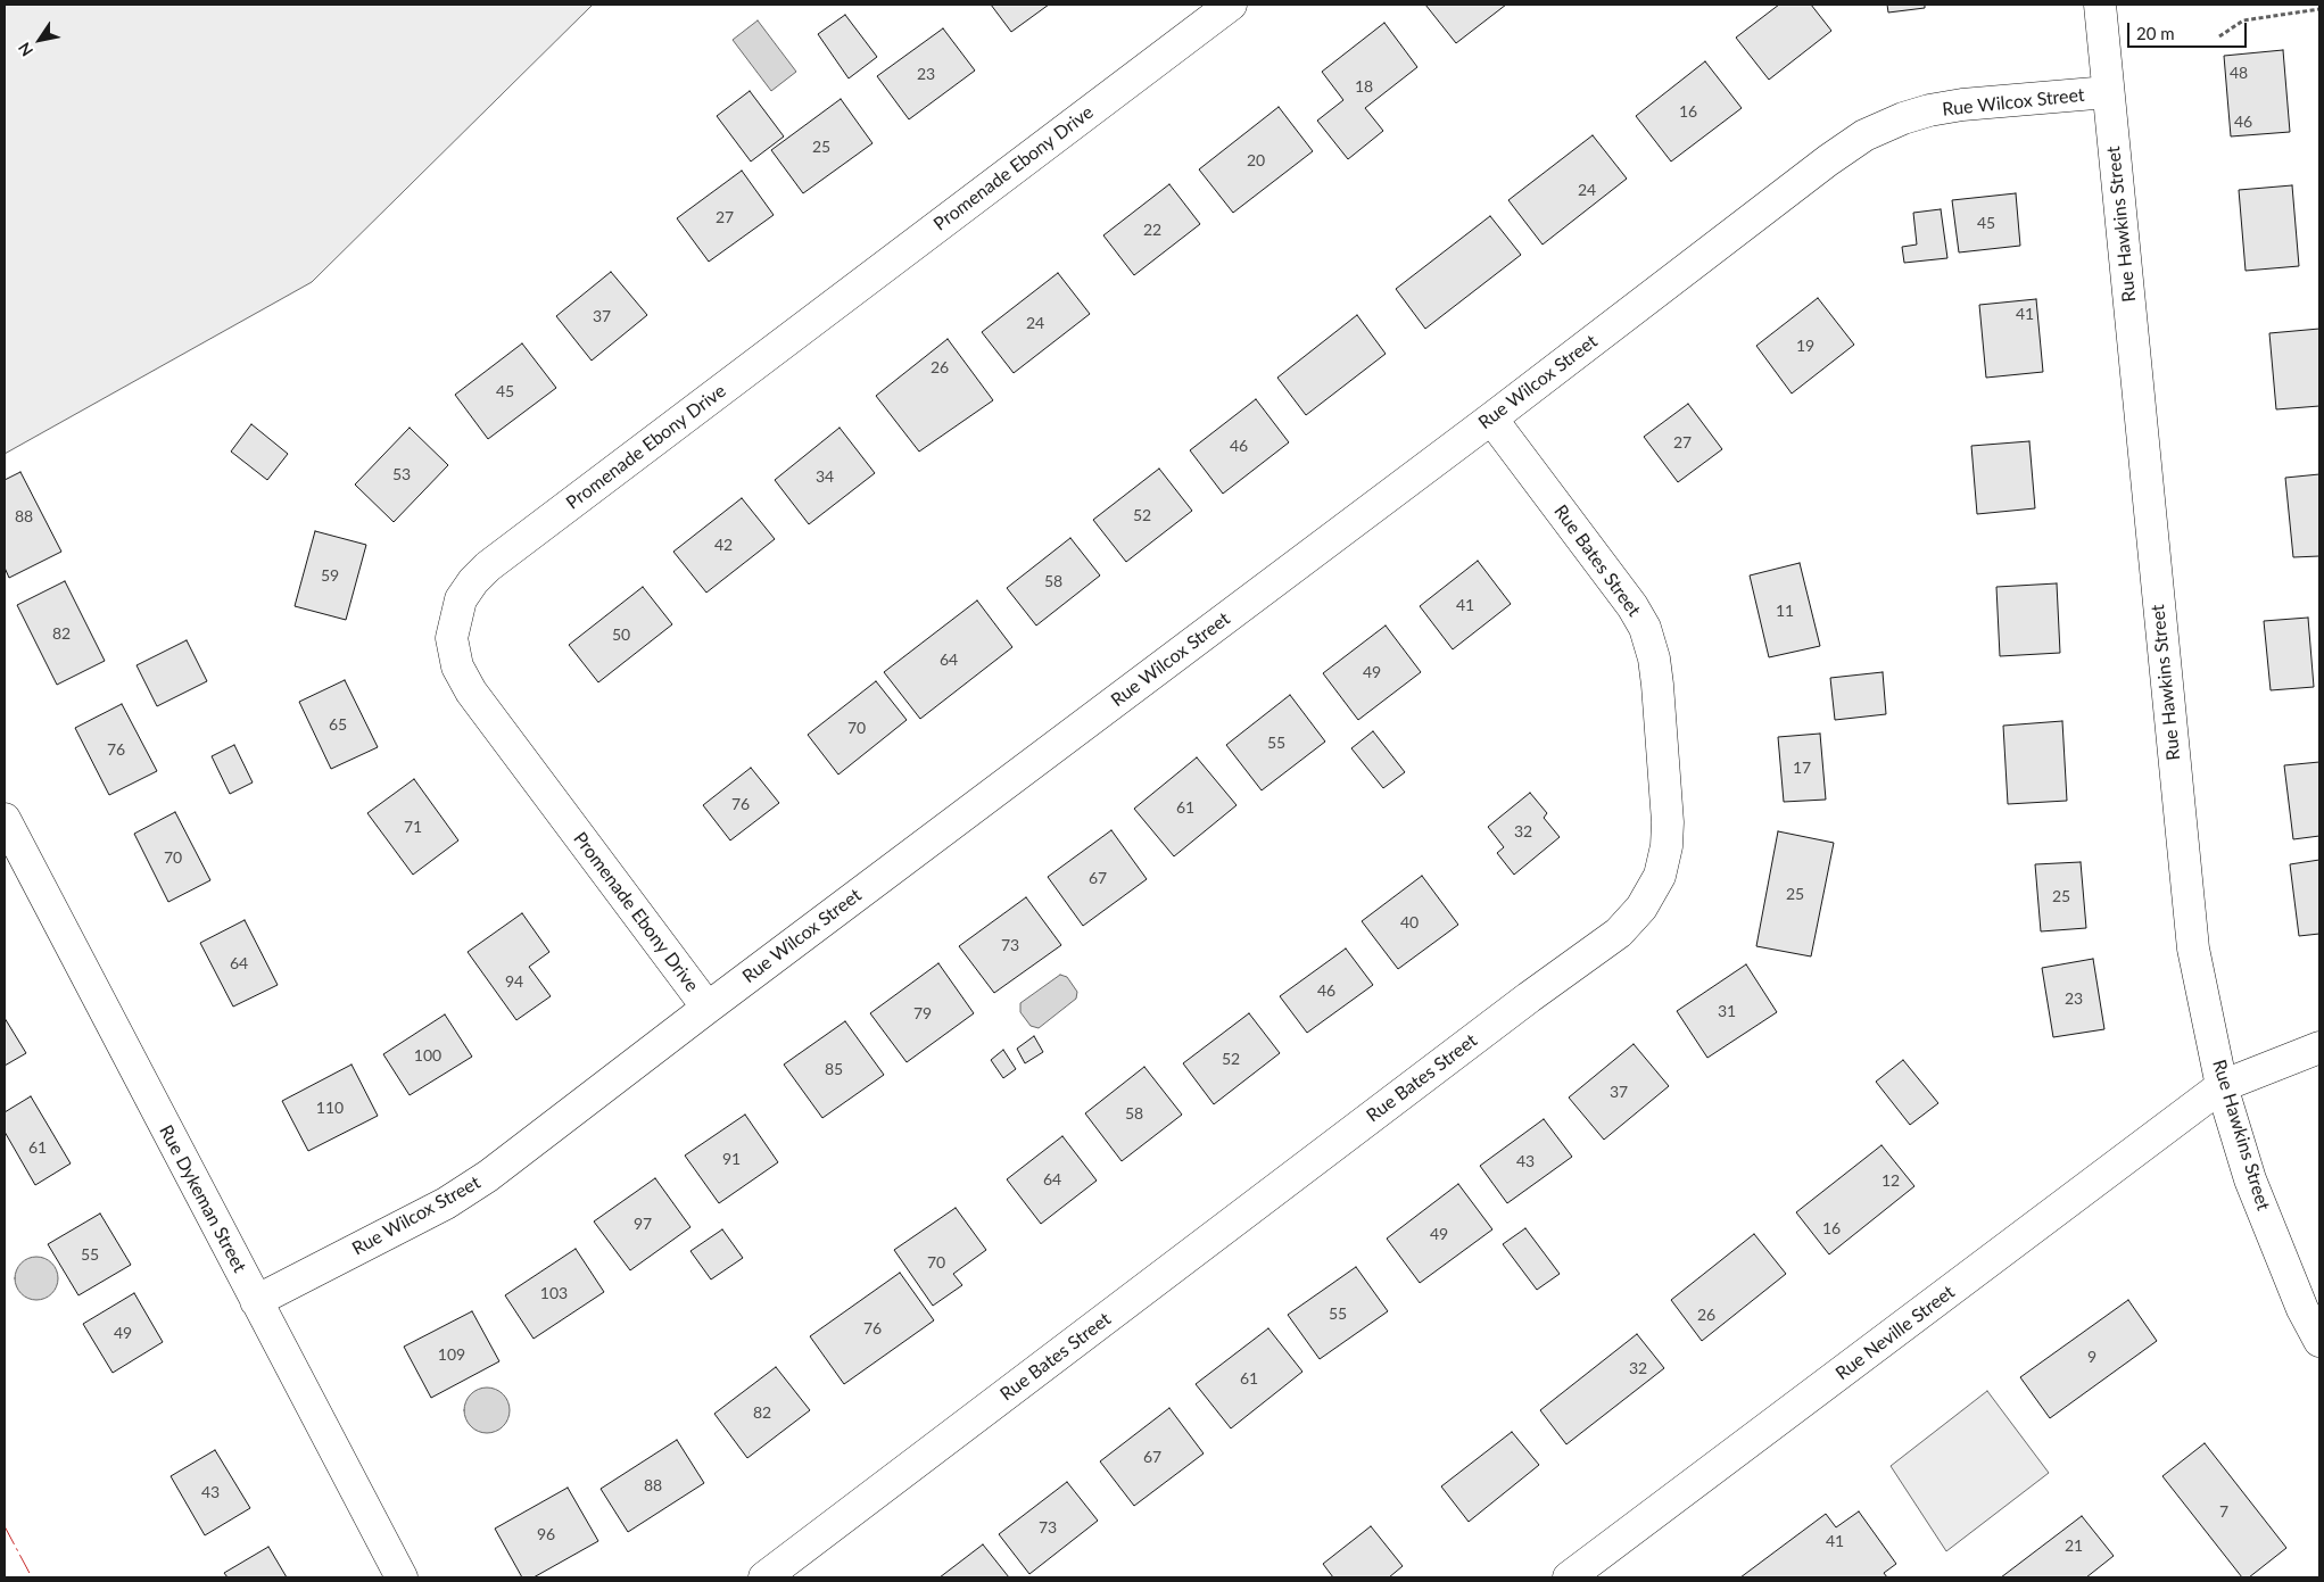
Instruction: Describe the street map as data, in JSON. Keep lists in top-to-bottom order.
{
  "streets": {
    "street": [
      "Rue Wilcox Street",
      "Promenade Ebony Drive",
      "Rue Hawkins Street",
      "Rue Bates Street",
      "Rue Dykeman Street",
      "Rue Neville Street"
    ]
  },
  "crossings": [
    ["Rue Wilcox Street", "Promenade Ebony Drive"],
    ["Rue Wilcox Street", "Rue Hawkins Street"],
    ["Rue Wilcox Street", "Rue Bates Street"],
    ["Rue Wilcox Street", "Rue Dykeman Street"],
    ["Rue Hawkins Street", "Rue Neville Street"]
  ],
  "house_numbers": [
    "48",
    "23",
    "18",
    "16",
    "46",
    "25",
    "20",
    "24",
    "27",
    "45",
    "22",
    "41",
    "37",
    "24",
    "19",
    "26",
    "45",
    "27",
    "46",
    "53",
    "34",
    "52",
    "88",
    "42",
    "59",
    "58",
    "41",
    "11",
    "82",
    "50",
    "64",
    "49",
    "65",
    "70",
    "55",
    "76",
    "17",
    "76",
    "61",
    "71",
    "32",
    "70",
    "67",
    "25",
    "25",
    "40",
    "73",
    "64",
    "94",
    "46",
    "23",
    "31",
    "79",
    "100",
    "52",
    "85",
    "37",
    "110",
    "58",
    "61",
    "91",
    "43",
    "64",
    "12",
    "97",
    "16",
    "49",
    "55",
    "70",
    "103",
    "55",
    "26",
    "76",
    "49",
    "109",
    "9",
    "32",
    "61",
    "82",
    "67",
    "88",
    "43",
    "7",
    "73",
    "96",
    "41",
    "21"
  ],
  "scale_bar": "20 m",
  "north": "bottom left"
}
